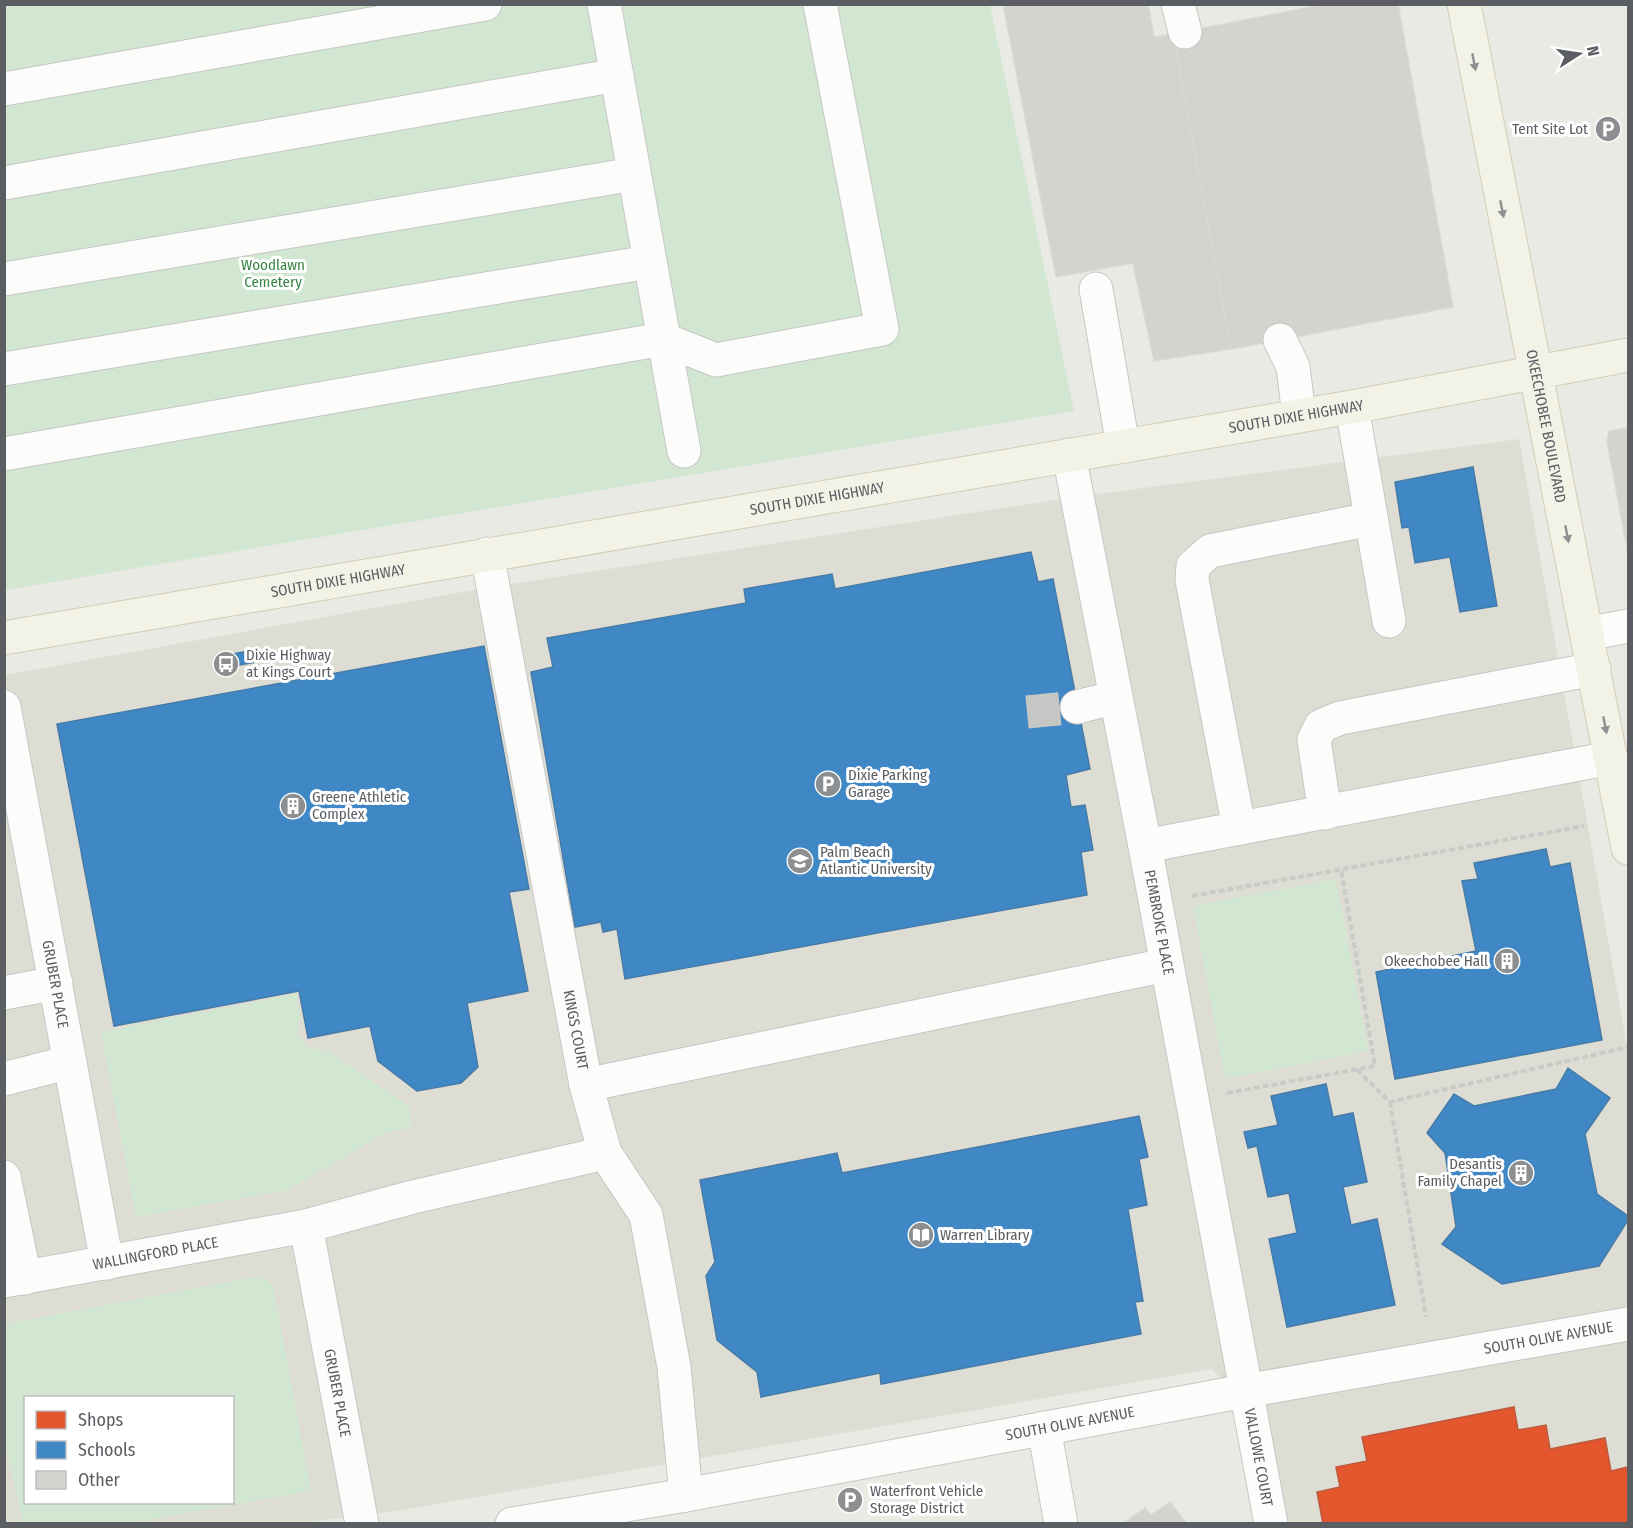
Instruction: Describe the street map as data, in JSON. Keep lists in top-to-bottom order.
{
  "streets": {
    "main road": ["SOUTH DIXIE HIGHWAY", "OKEECHOBEE BOULEVARD"],
    "street": [
      "PEMBROKE PLACE",
      "GRUBER PLACE",
      "KINGS COURT",
      "WALLINGFORD PLACE",
      "SOUTH OLIVE AVENUE",
      "VALLOWE COURT"
    ]
  },
  "crossings": [
    ["SOUTH DIXIE HIGHWAY", "OKEECHOBEE BOULEVARD"],
    ["SOUTH DIXIE HIGHWAY", "PEMBROKE PLACE"],
    ["SOUTH DIXIE HIGHWAY", "KINGS COURT"],
    ["PEMBROKE PLACE", "SOUTH OLIVE AVENUE"],
    ["PEMBROKE PLACE", "VALLOWE COURT"],
    ["GRUBER PLACE", "WALLINGFORD PLACE"],
    ["KINGS COURT", "WALLINGFORD PLACE"],
    ["KINGS COURT", "SOUTH OLIVE AVENUE"],
    ["SOUTH OLIVE AVENUE", "VALLOWE COURT"]
  ],
  "one_way": ["OKEECHOBEE BOULEVARD"],
  "parks": ["Woodlawn Cemetery"],
  "places": {
    "parking": ["Tent Site Lot", "Dixie Parking Garage", "Waterfront Vehicle Storage District"],
    "bus stop": ["Dixie Highway at Kings Court"],
    "building": ["Greene Athletic Complex", "Okeechobee Hall", "Desantis Family Chapel"],
    "school or university": ["Palm Beach Atlantic University"],
    "library": ["Warren Library"]
  },
  "legend": ["Shops", "Schools", "Other"],
  "north": "right"
}
